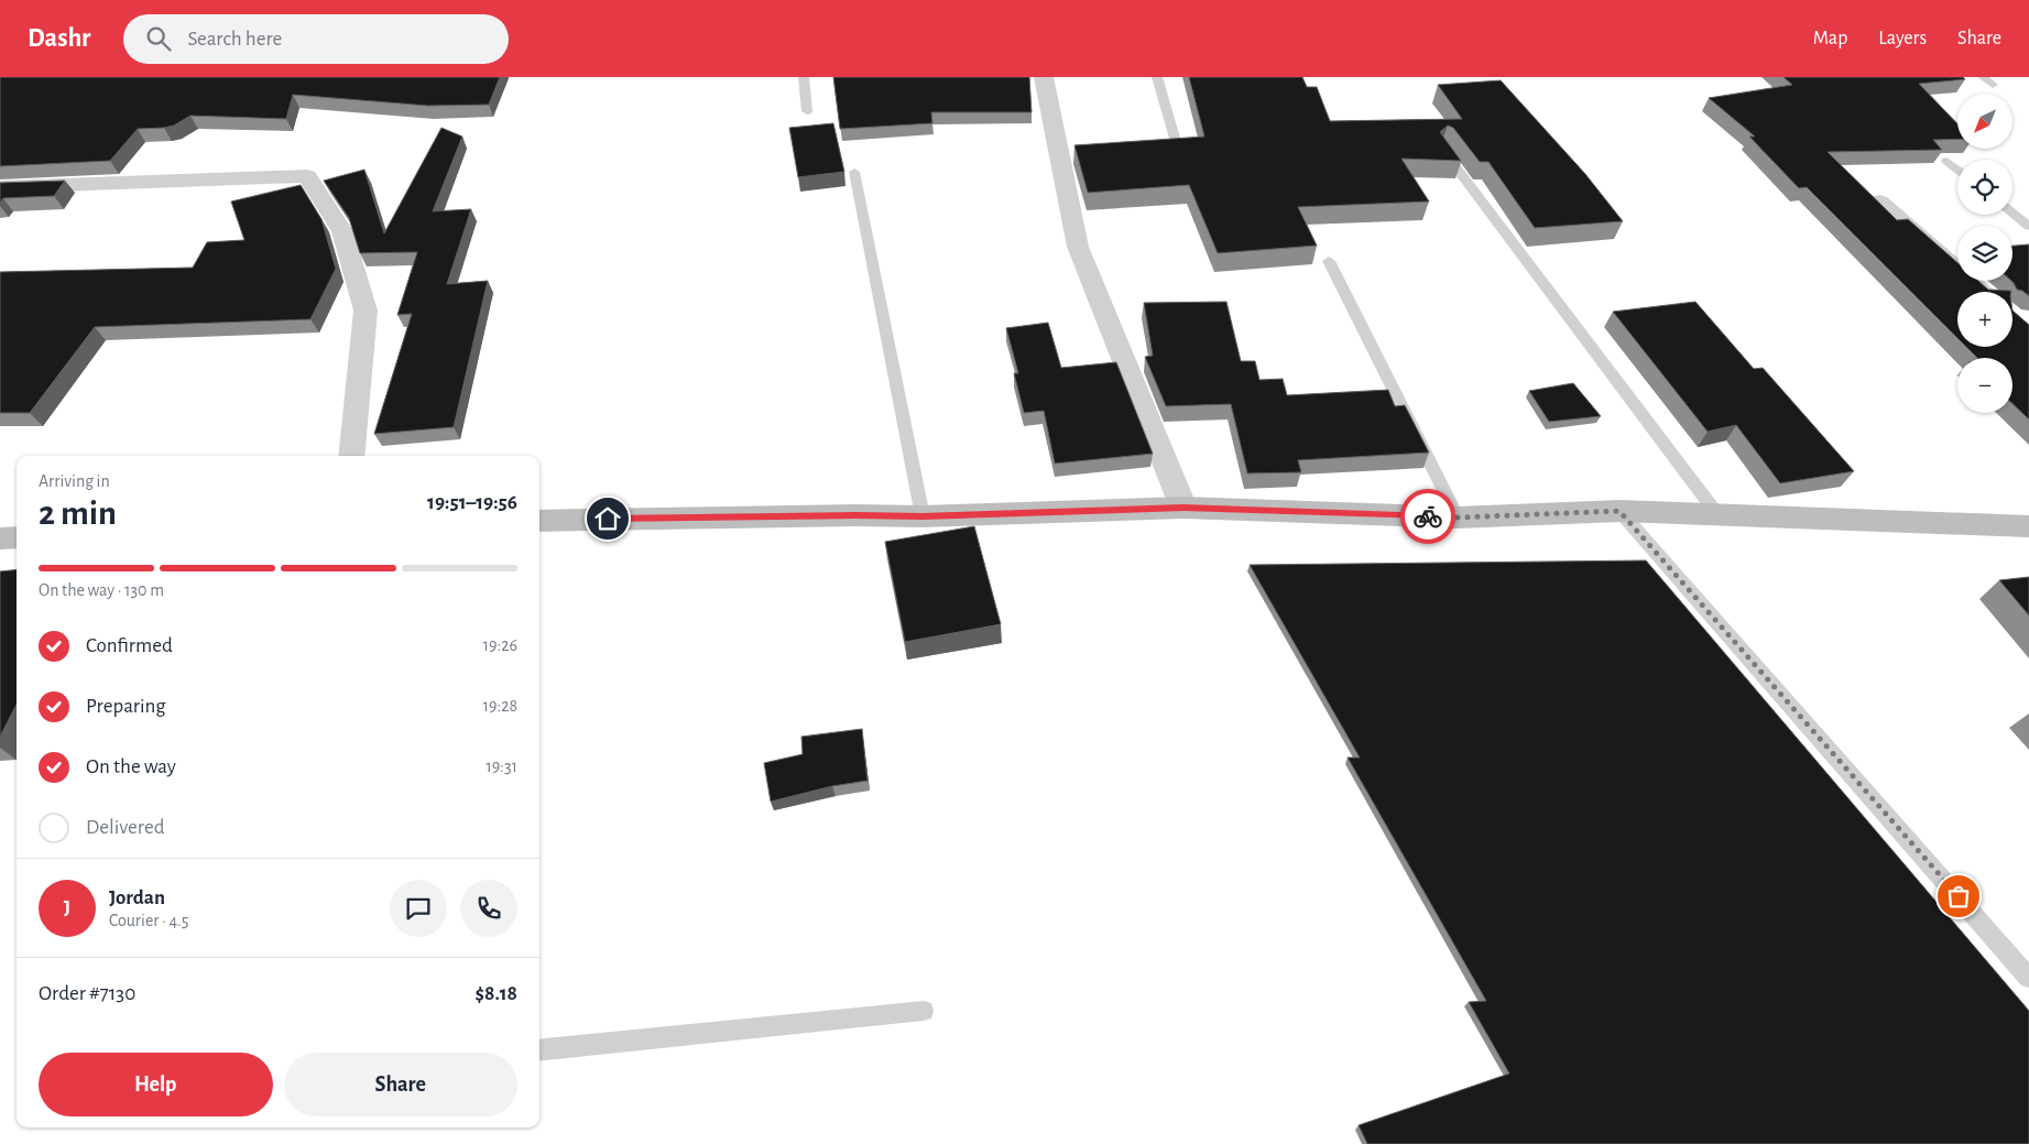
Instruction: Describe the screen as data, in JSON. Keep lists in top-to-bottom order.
{
  "north": "bottom left",
  "page": {
    "header": "Dashr",
    "search": "Search here",
    "nav": ["Map", "Layers", "Share"],
    "map_buttons": ["+", "−"],
    "heading": ["2 min", "Arriving in", "19:51–19:56"],
    "panel": [
      "Jordan",
      "Courier · 4.5",
      "Order #7130",
      "$8.18"
    ],
    "bar": "On the way · 130 m",
    "list": [
      ["Confirmed", "19:26"],
      ["Preparing", "19:28"],
      ["On the way", "19:31"],
      "Delivered"
    ],
    "round": "J",
    "buttons": ["Help", "Share"]
  }
}
